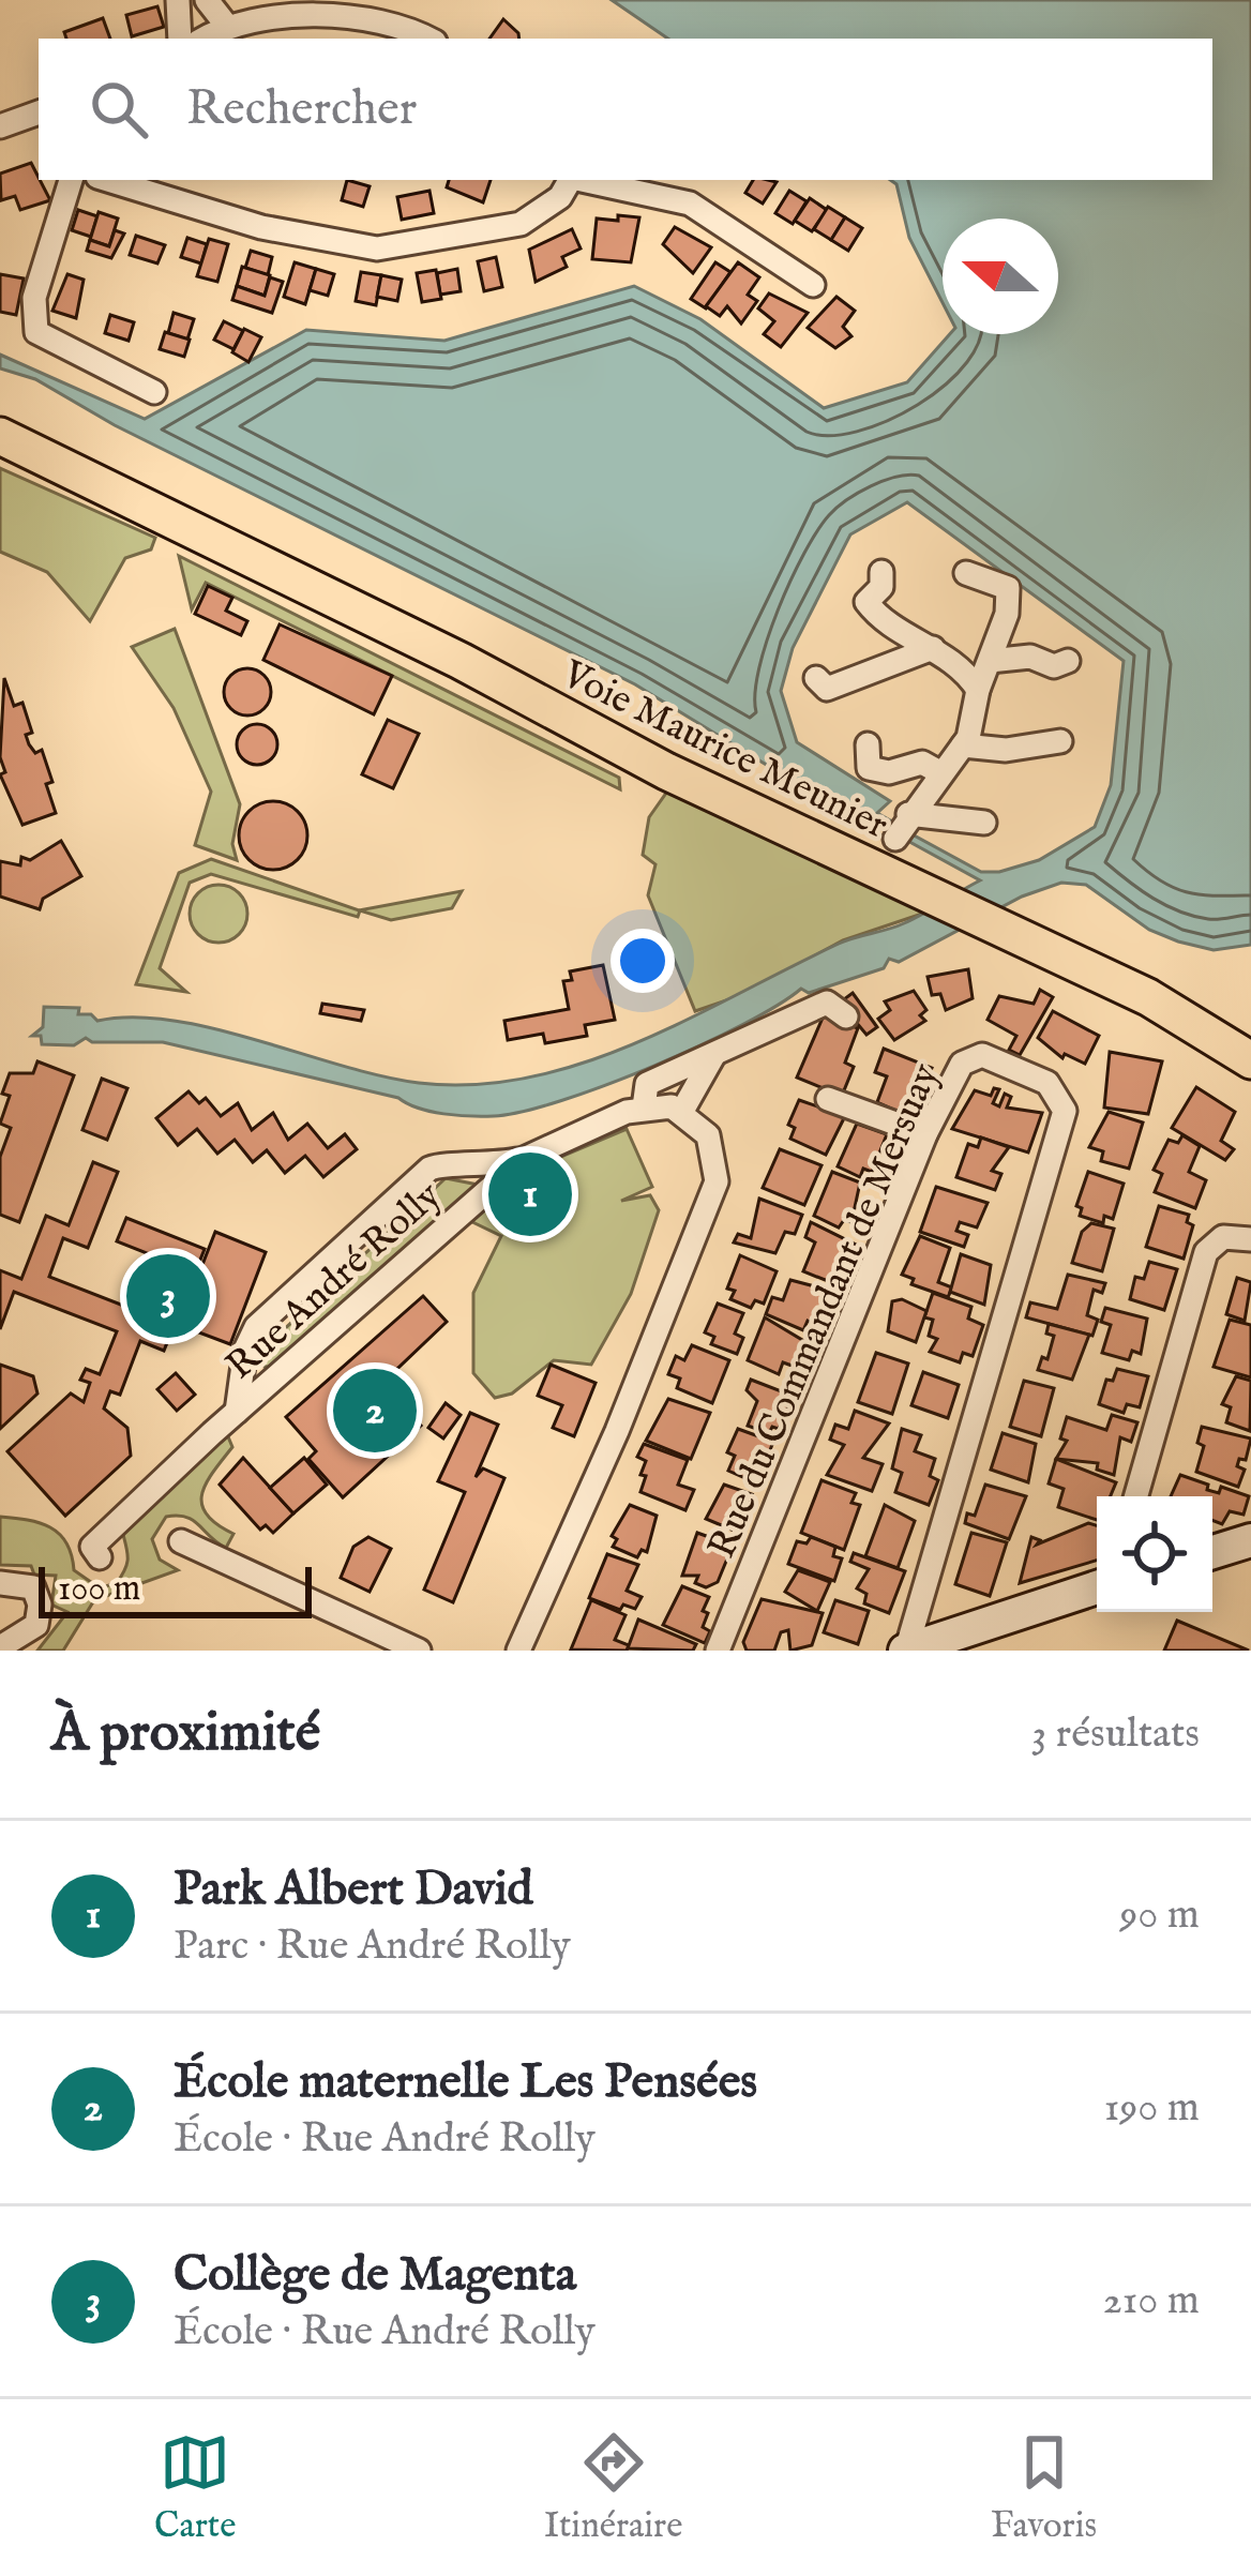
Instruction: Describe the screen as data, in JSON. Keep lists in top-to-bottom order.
{
  "streets": {
    "main road": ["Voie Maurice Meunier"],
    "street": ["Rue André Rolly", "Rue du Commandant de Mersuay"]
  },
  "scale_bar": "100 m",
  "north": "left",
  "page": {
    "search": "Rechercher",
    "pins": ["1", "3", "2"],
    "scale": "100 m",
    "heading": ["À proximité", "3 résultats"],
    "list": [
      {
        "mark": "1",
        "name": "Park Albert David",
        "note": "Parc · Rue André Rolly",
        "value": "90 m"
      },
      {
        "mark": "2",
        "name": "École maternelle Les Pensées",
        "note": "École · Rue André Rolly",
        "value": "190 m"
      },
      {
        "mark": "3",
        "name": "Collège de Magenta",
        "note": "École · Rue André Rolly",
        "value": "210 m"
      }
    ],
    "nav": ["Carte", "Itinéraire", "Favoris"]
  }
}
